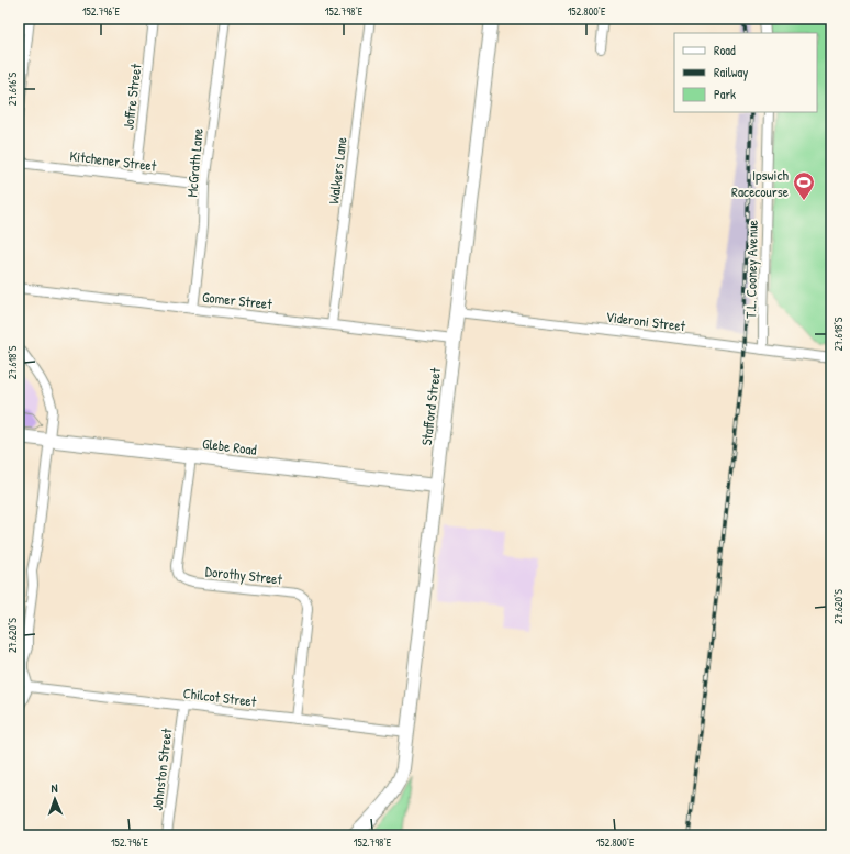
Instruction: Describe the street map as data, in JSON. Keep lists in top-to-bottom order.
{
  "streets": {
    "main road": ["Stafford Street", "Glebe Road"],
    "street": [
      "Joffre Street",
      "Kitchener Street",
      "McGrath Lane",
      "Walkers Lane",
      "T.L. Cooney Avenue",
      "Gomer Street",
      "Videroni Street",
      "Dorothy Street",
      "Chilcot Street",
      "Johnston Street"
    ]
  },
  "crossings": [
    ["Joffre Street", "Kitchener Street"],
    ["Kitchener Street", "McGrath Lane"],
    ["McGrath Lane", "Gomer Street"],
    ["Walkers Lane", "Gomer Street"],
    ["T.L. Cooney Avenue", "Videroni Street"],
    ["Gomer Street", "Stafford Street"],
    ["Videroni Street", "Stafford Street"],
    ["Stafford Street", "Glebe Road"],
    ["Stafford Street", "Chilcot Street"],
    ["Glebe Road", "Dorothy Street"],
    ["Dorothy Street", "Chilcot Street"],
    ["Chilcot Street", "Johnston Street"]
  ],
  "places": {
    "sports": ["Ipswich Racecourse"]
  },
  "legend": ["Road", "Railway", "Park"],
  "north": "top",
  "coordinates": [
    "152.796°E",
    "152.798°E",
    "152.800°E",
    "27.616°S",
    "27.618°S",
    "27.620°S"
  ]
}
